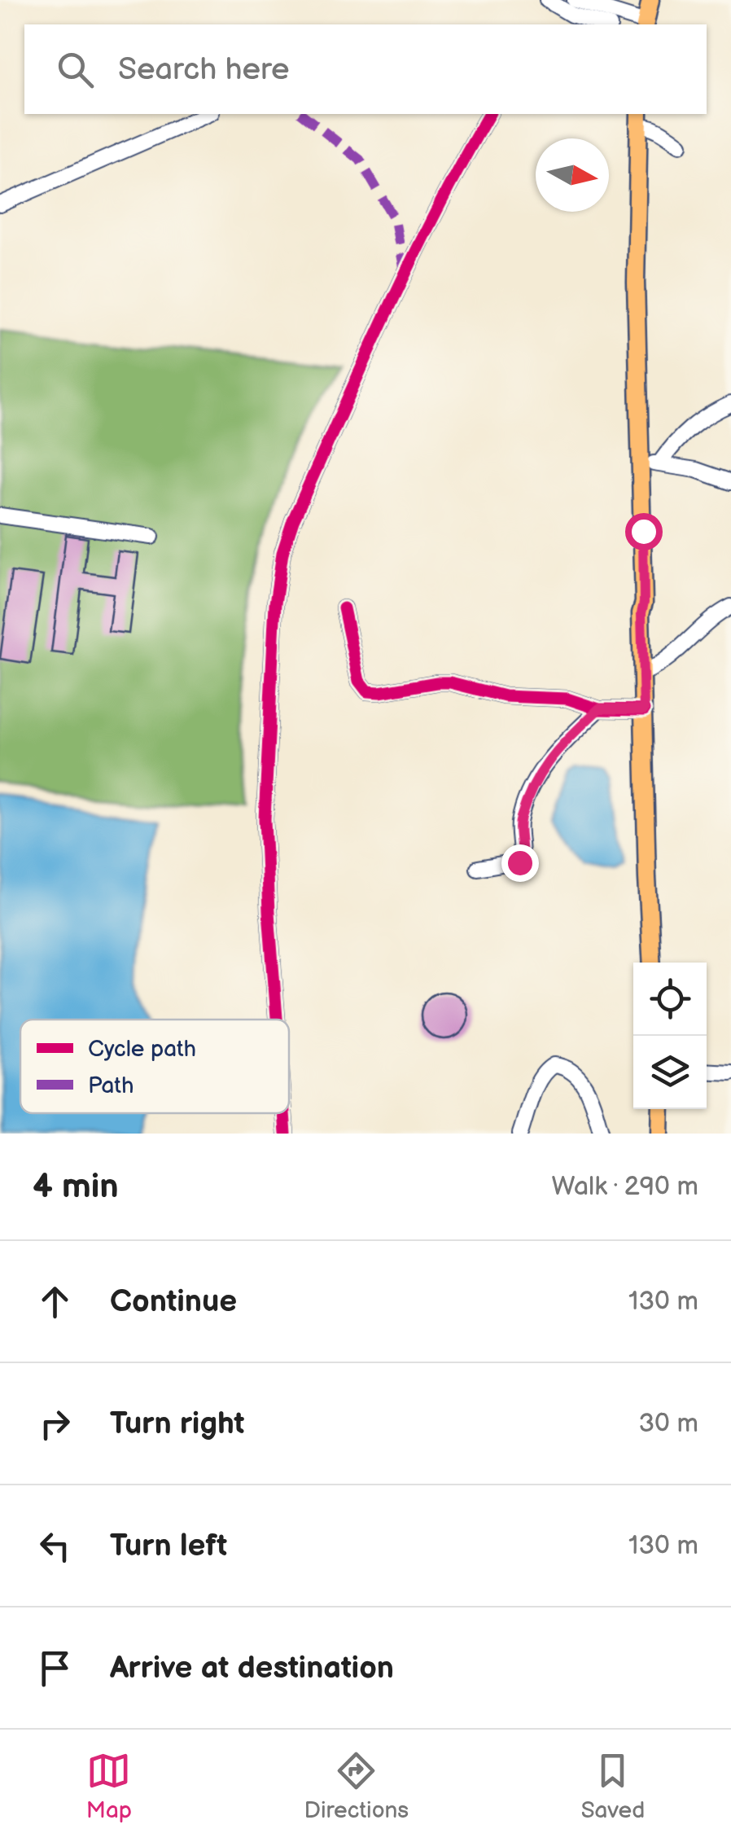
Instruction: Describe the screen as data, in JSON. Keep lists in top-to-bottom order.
{
  "legend": ["Cycle path", "Path"],
  "north": "right",
  "page": {
    "search": "Search here",
    "heading": ["4 min", "Walk · 290 m"],
    "list": [
      ["Continue", "130 m"],
      ["Turn right", "30 m"],
      ["Turn left", "130 m"],
      "Arrive at destination"
    ],
    "nav": ["Map", "Directions", "Saved"]
  }
}
